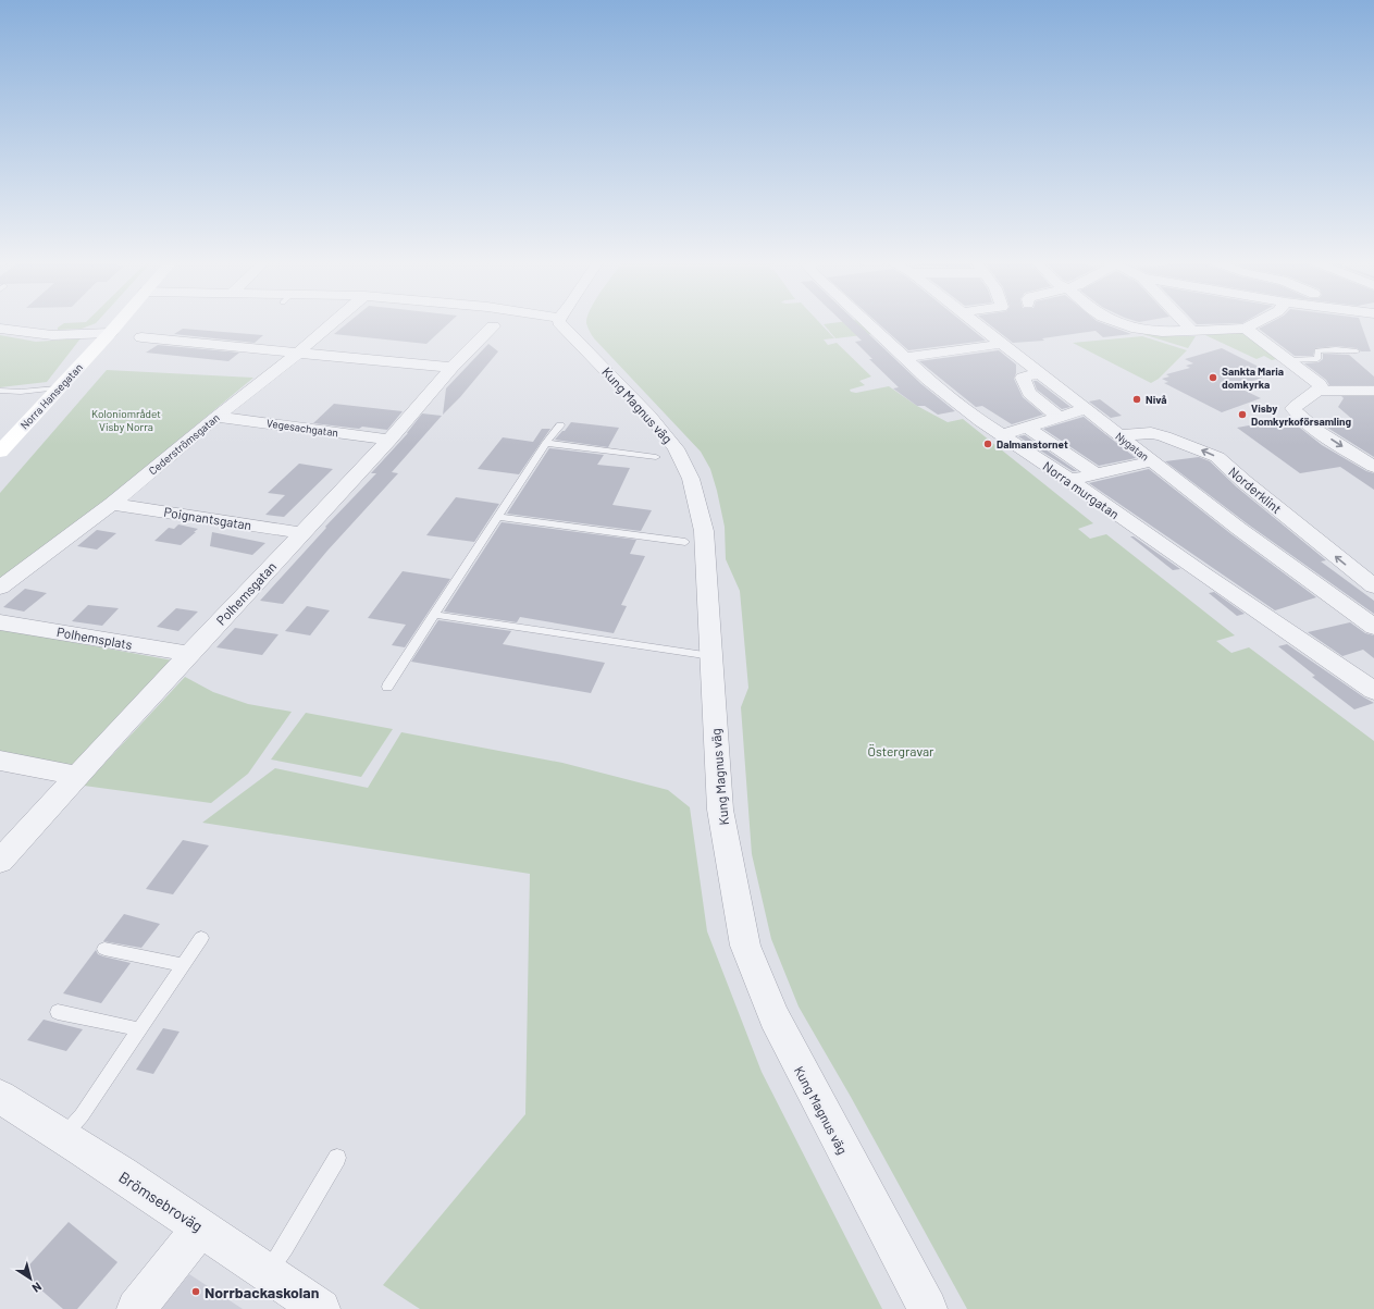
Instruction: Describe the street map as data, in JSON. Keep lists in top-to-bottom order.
{
  "streets": {
    "main road": ["Norra Hansegatan"],
    "street": [
      "Kung Magnus väg",
      "Vegesachgatan",
      "Cederströmsgatan",
      "Nygatan",
      "Norra murgatan",
      "Norderklint",
      "Poignantsgatan",
      "Polhemsgatan",
      "Polhemsplats",
      "Brömsebroväg"
    ]
  },
  "crossings": [
    ["Vegesachgatan", "Cederströmsgatan"],
    ["Vegesachgatan", "Polhemsgatan"],
    ["Cederströmsgatan", "Poignantsgatan"],
    ["Nygatan", "Norderklint"],
    ["Poignantsgatan", "Polhemsgatan"],
    ["Polhemsgatan", "Polhemsplats"]
  ],
  "parks": ["Koloniområdet Visby Norra", "Östergravar"],
  "places": [
    "Sankta Maria domkyrka",
    "Nivå",
    "Visby Domkyrkoförsamling",
    "Dalmanstornet",
    "Norrbackaskolan"
  ],
  "north": "bottom right"
}
